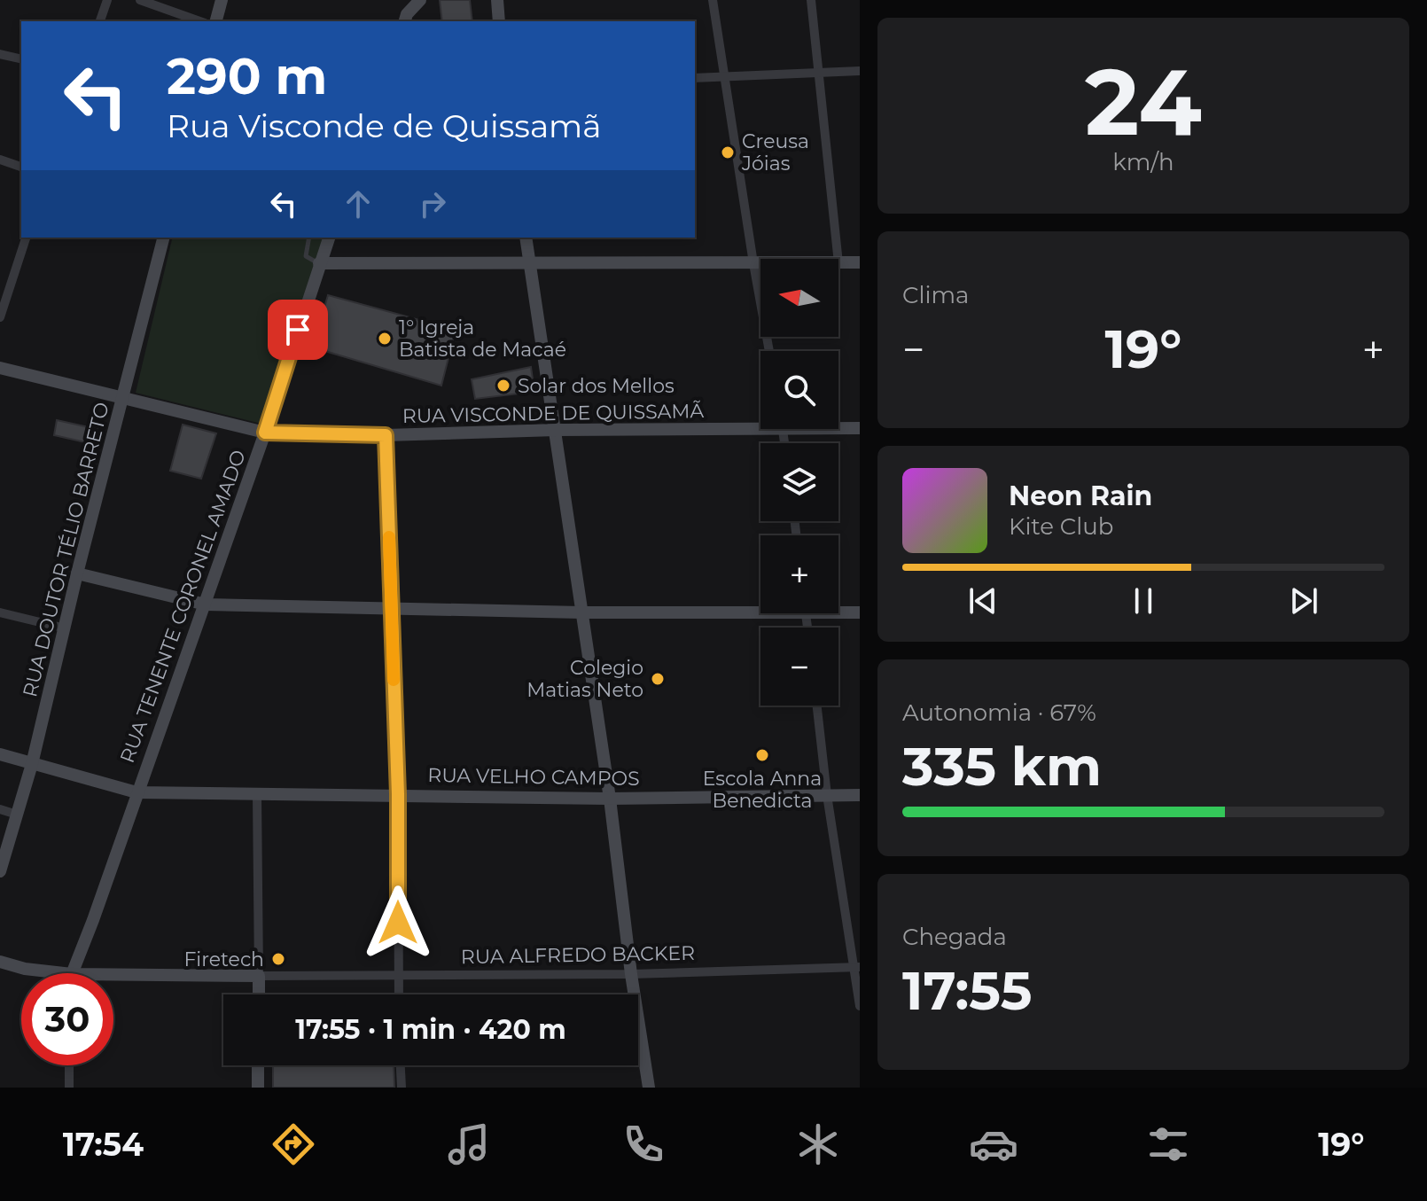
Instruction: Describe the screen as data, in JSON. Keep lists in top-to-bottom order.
{
  "streets": {
    "street": [
      "RUA VISCONDE DE QUISSAMÃ",
      "RUA DOUTOR TÉLIO BARRETO",
      "RUA TENENTE CORONEL AMADO",
      "RUA VELHO CAMPOS",
      "RUA ALFREDO BACKER"
    ]
  },
  "crossings": [
    ["RUA VISCONDE DE QUISSAMÃ", "RUA DOUTOR TÉLIO BARRETO"],
    ["RUA VISCONDE DE QUISSAMÃ", "RUA TENENTE CORONEL AMADO"],
    ["RUA DOUTOR TÉLIO BARRETO", "RUA VELHO CAMPOS"],
    ["RUA TENENTE CORONEL AMADO", "RUA VELHO CAMPOS"]
  ],
  "places": [
    "Creusa Jóias",
    "1° Igreja Batista de Macaé",
    "Solar dos Mellos",
    "Colegio Matias Neto",
    "Escola Anna Benedicta",
    "Firetech"
  ],
  "north": "left",
  "page": {
    "tile": [
      ["24", "km/h"],
      "Clima",
      ["Autonomia · 67%", "335 km"],
      ["Chegada", "17:55"]
    ],
    "turn": ["290 m", "Rua Visconde de Quissamã"],
    "map_buttons": ["+", "−"],
    "heat": ["−", "19°", "+"],
    "song": ["Neon Rain", "Kite Club"],
    "limit": "30",
    "trip": "17:55 · 1 min · 420 m",
    "tabs": ["17:54", "19°"]
  }
}
